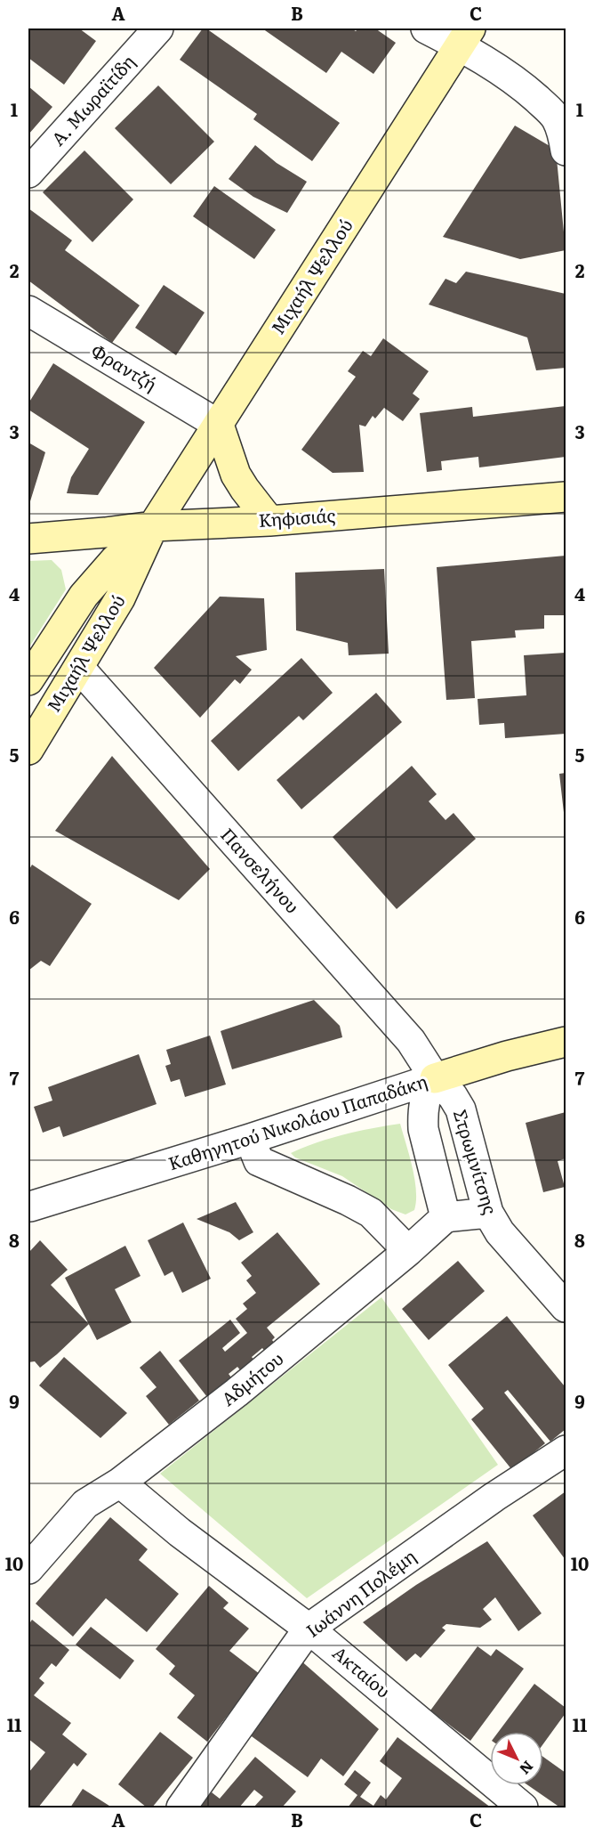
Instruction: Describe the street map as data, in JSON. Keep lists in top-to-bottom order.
{
  "streets": {
    "main road": ["Μιχαήλ Ψελλού", "Κηφισιάς", "Καθηγητού Νικολάου Παπαδάκη"],
    "street": [
      "Α. Μωραϊτίδη",
      "Φραντζή",
      "Πανσελήνου",
      "Στρωμνίτσης",
      "Αδμήτου",
      "Ιωάννη Πολέμη",
      "Ακταίου"
    ]
  },
  "crossings": [
    ["Μιχαήλ Ψελλού", "Φραντζή"],
    ["Μιχαήλ Ψελλού", "Κηφισιάς"],
    ["Μιχαήλ Ψελλού", "Πανσελήνου"],
    ["Πανσελήνου", "Καθηγητού Νικολάου Παπαδάκη"],
    ["Πανσελήνου", "Στρωμνίτσης"],
    ["Καθηγητού Νικολάου Παπαδάκη", "Στρωμνίτσης"],
    ["Στρωμνίτσης", "Αδμήτου"],
    ["Αδμήτου", "Ακταίου"],
    ["Ιωάννη Πολέμη", "Ακταίου"]
  ],
  "north": "bottom right",
  "grid": {
    "columns": ["A", "B", "C"],
    "rows": [
      "1",
      "2",
      "3",
      "4",
      "5",
      "6",
      "7",
      "8",
      "9",
      "10",
      "11"
    ]
  }
}
